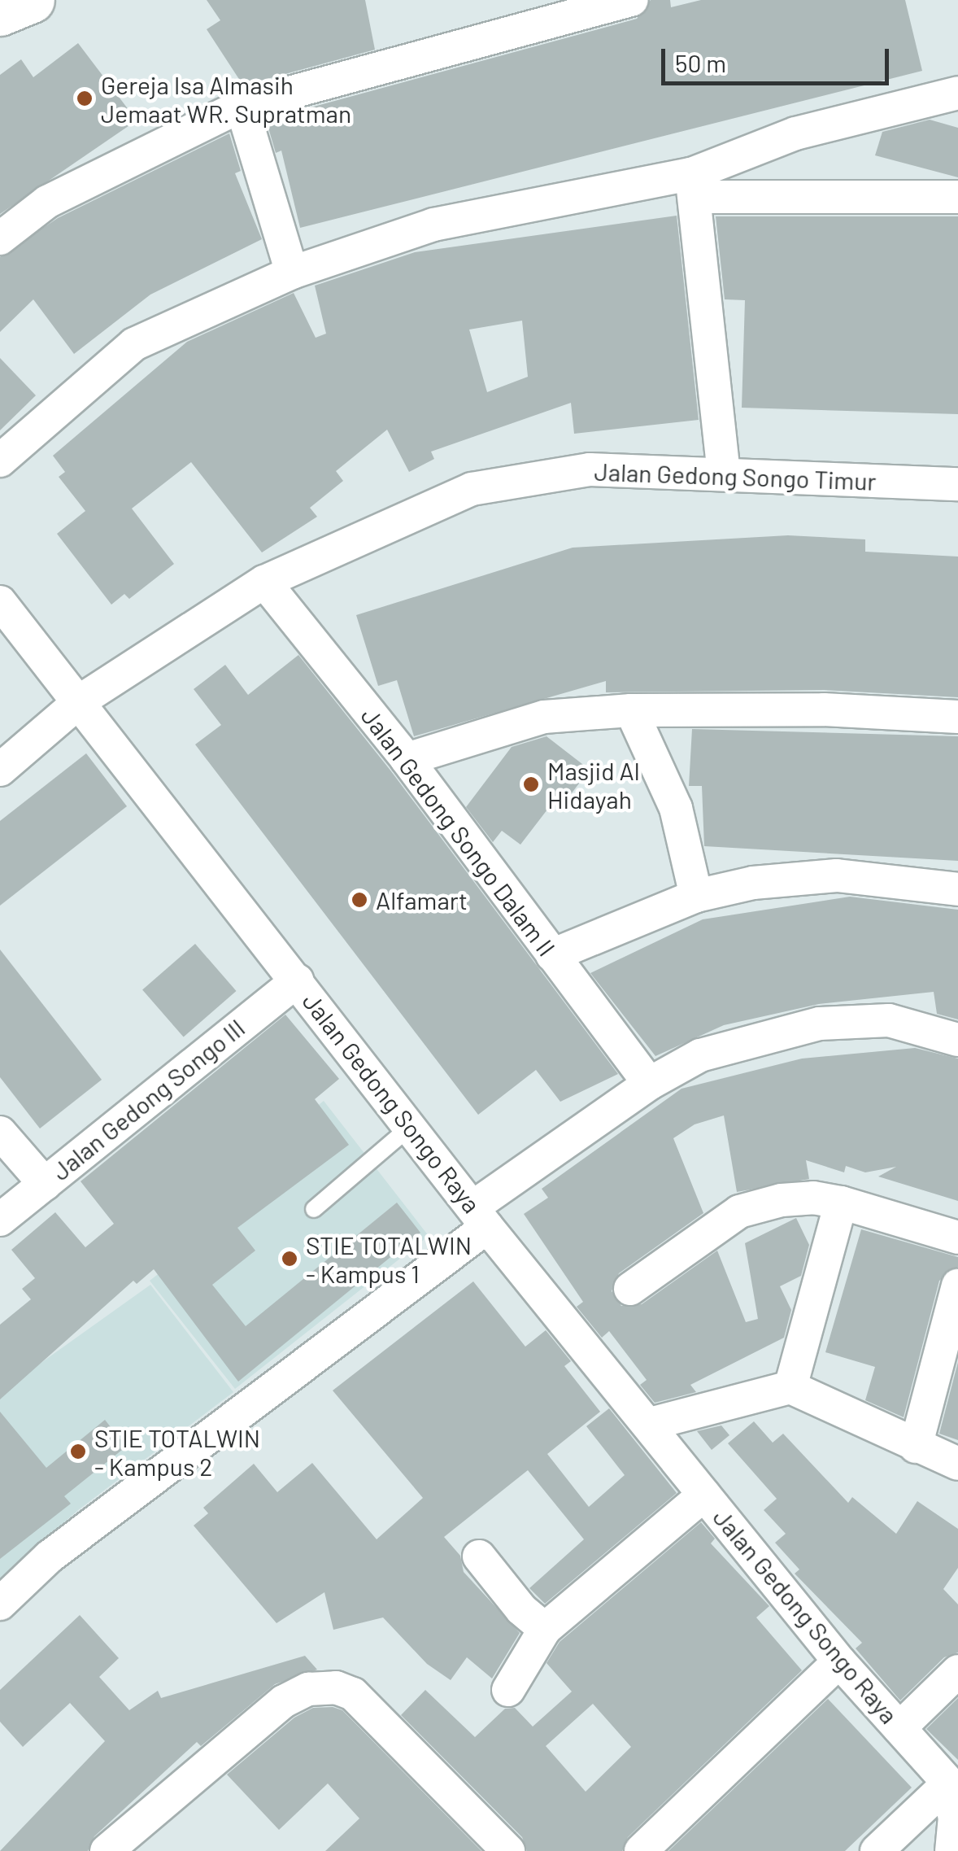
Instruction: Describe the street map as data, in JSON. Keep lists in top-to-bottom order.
{
  "streets": {
    "street": [
      "Jalan Gedong Songo Timur",
      "Jalan Gedong Songo Dalam II",
      "Jalan Gedong Songo III",
      "Jalan Gedong Songo Raya"
    ]
  },
  "crossings": [
    ["Jalan Gedong Songo Timur", "Jalan Gedong Songo Dalam II"],
    ["Jalan Gedong Songo Timur", "Jalan Gedong Songo Raya"],
    ["Jalan Gedong Songo III", "Jalan Gedong Songo Raya"]
  ],
  "places": [
    "Gereja Isa Almasih Jemaat WR. Supratman",
    "Masjid Al Hidayah",
    "Alfamart",
    "STIE TOTALWIN - Kampus 1",
    "STIE TOTALWIN - Kampus 2"
  ],
  "scale_bar": "50 m"
}
